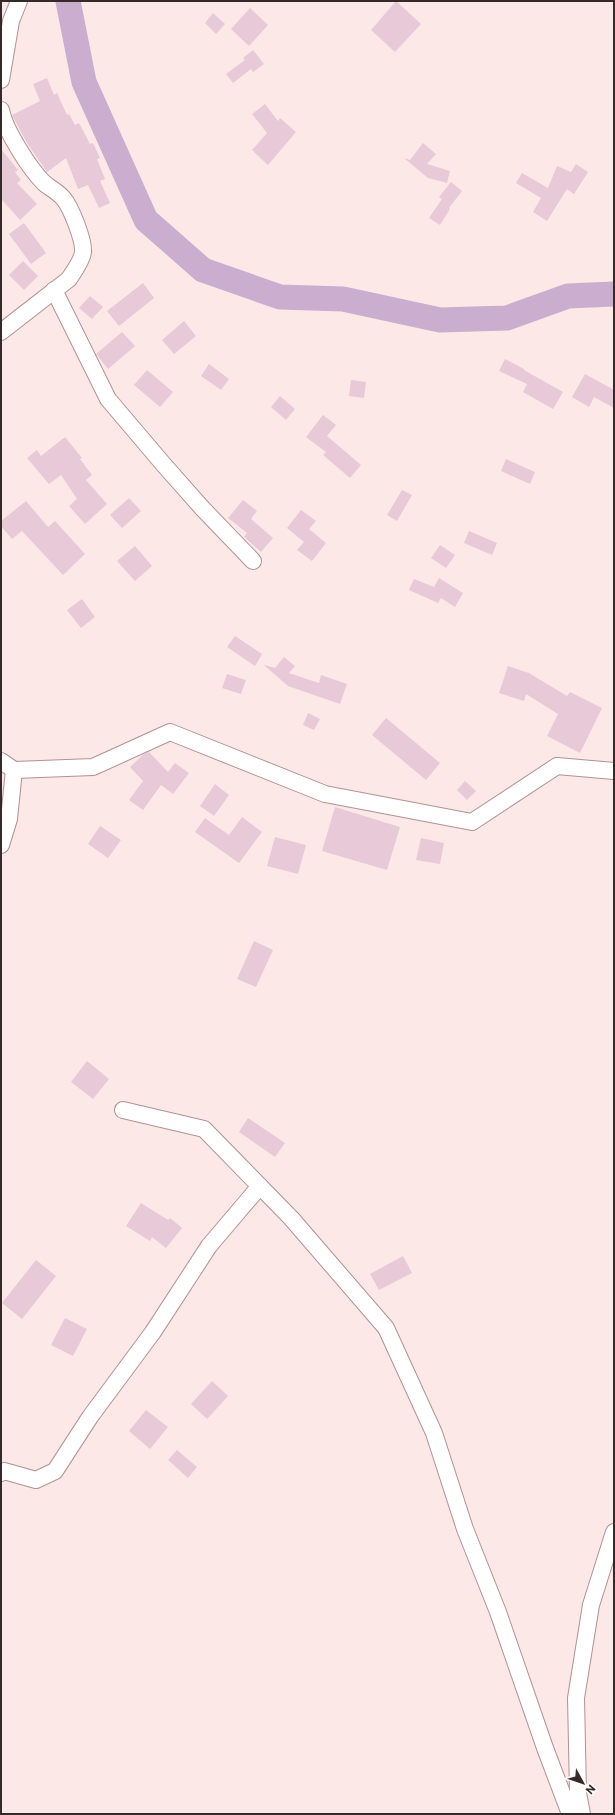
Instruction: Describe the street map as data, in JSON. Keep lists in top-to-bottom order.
{
  "north": "bottom right"
}
